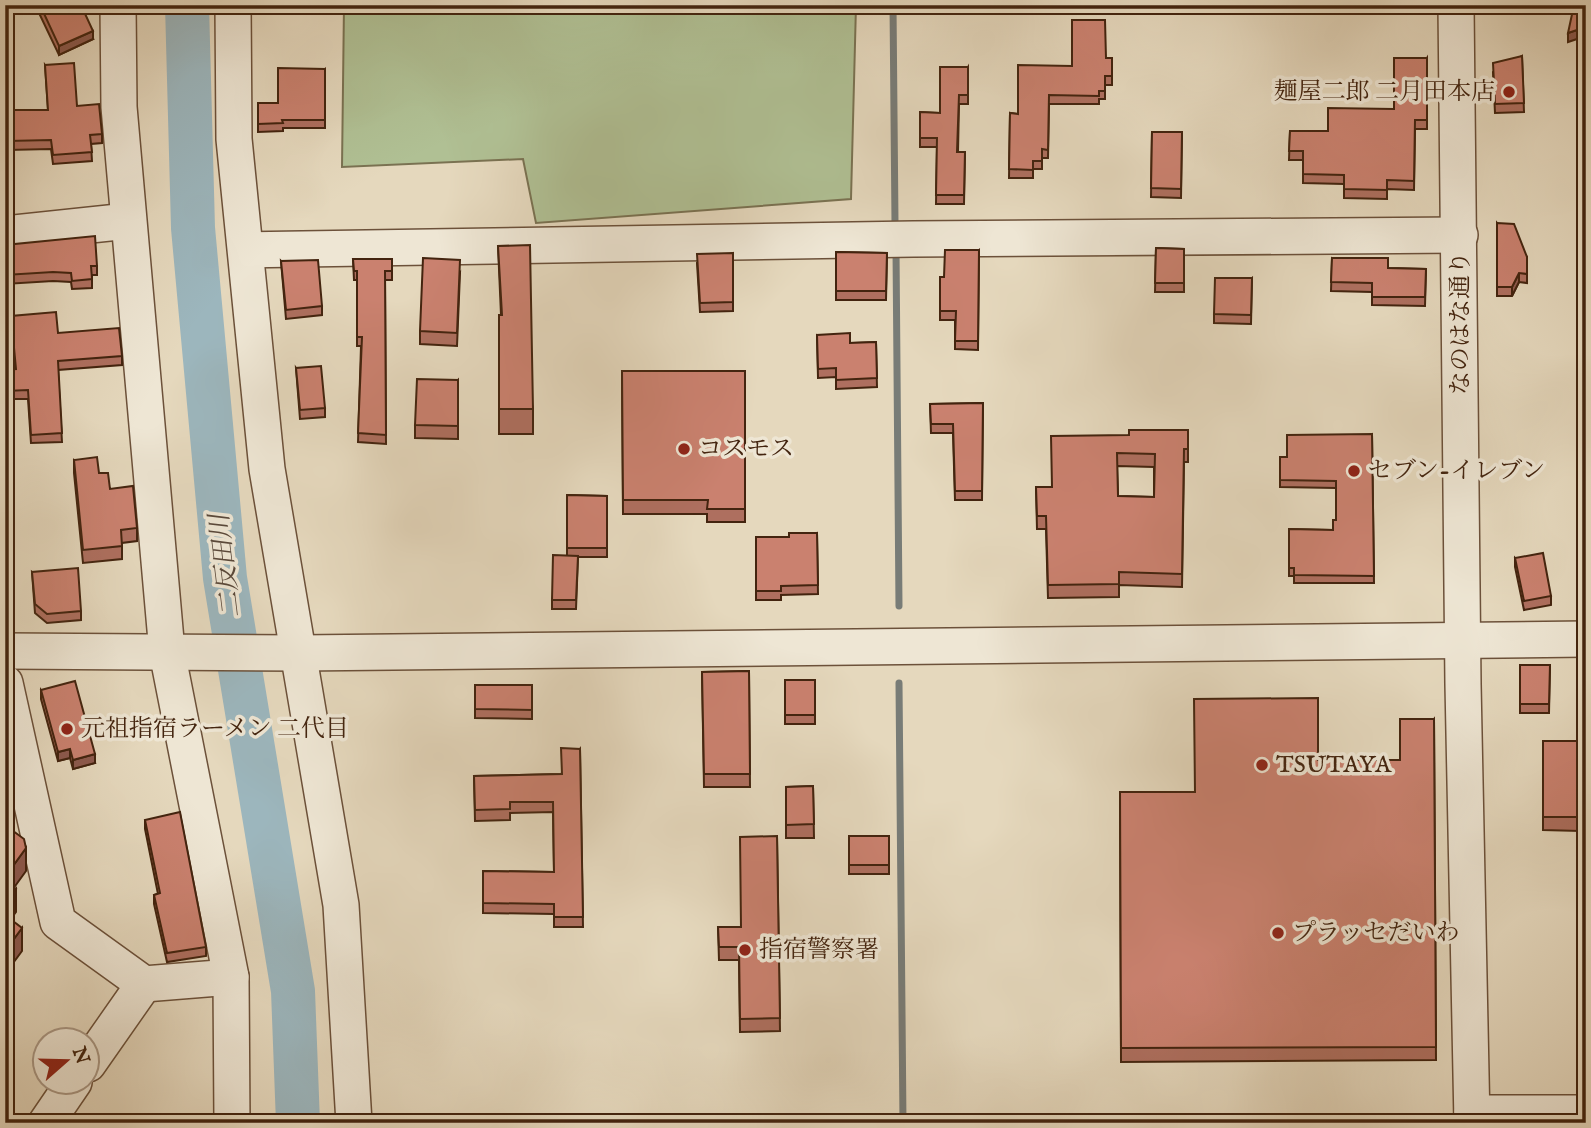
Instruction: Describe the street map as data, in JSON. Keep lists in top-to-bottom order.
{
  "streets": {
    "street": ["なのはな通り"]
  },
  "water": ["二反田川"],
  "places": [
    "麺屋二郎 二月田本店",
    "コスモス",
    "セブン-イレブン",
    "元祖指宿ラーメン 二代目",
    "TSUTAYA",
    "プラッセだいわ",
    "指宿警察署"
  ],
  "north": "right"
}
